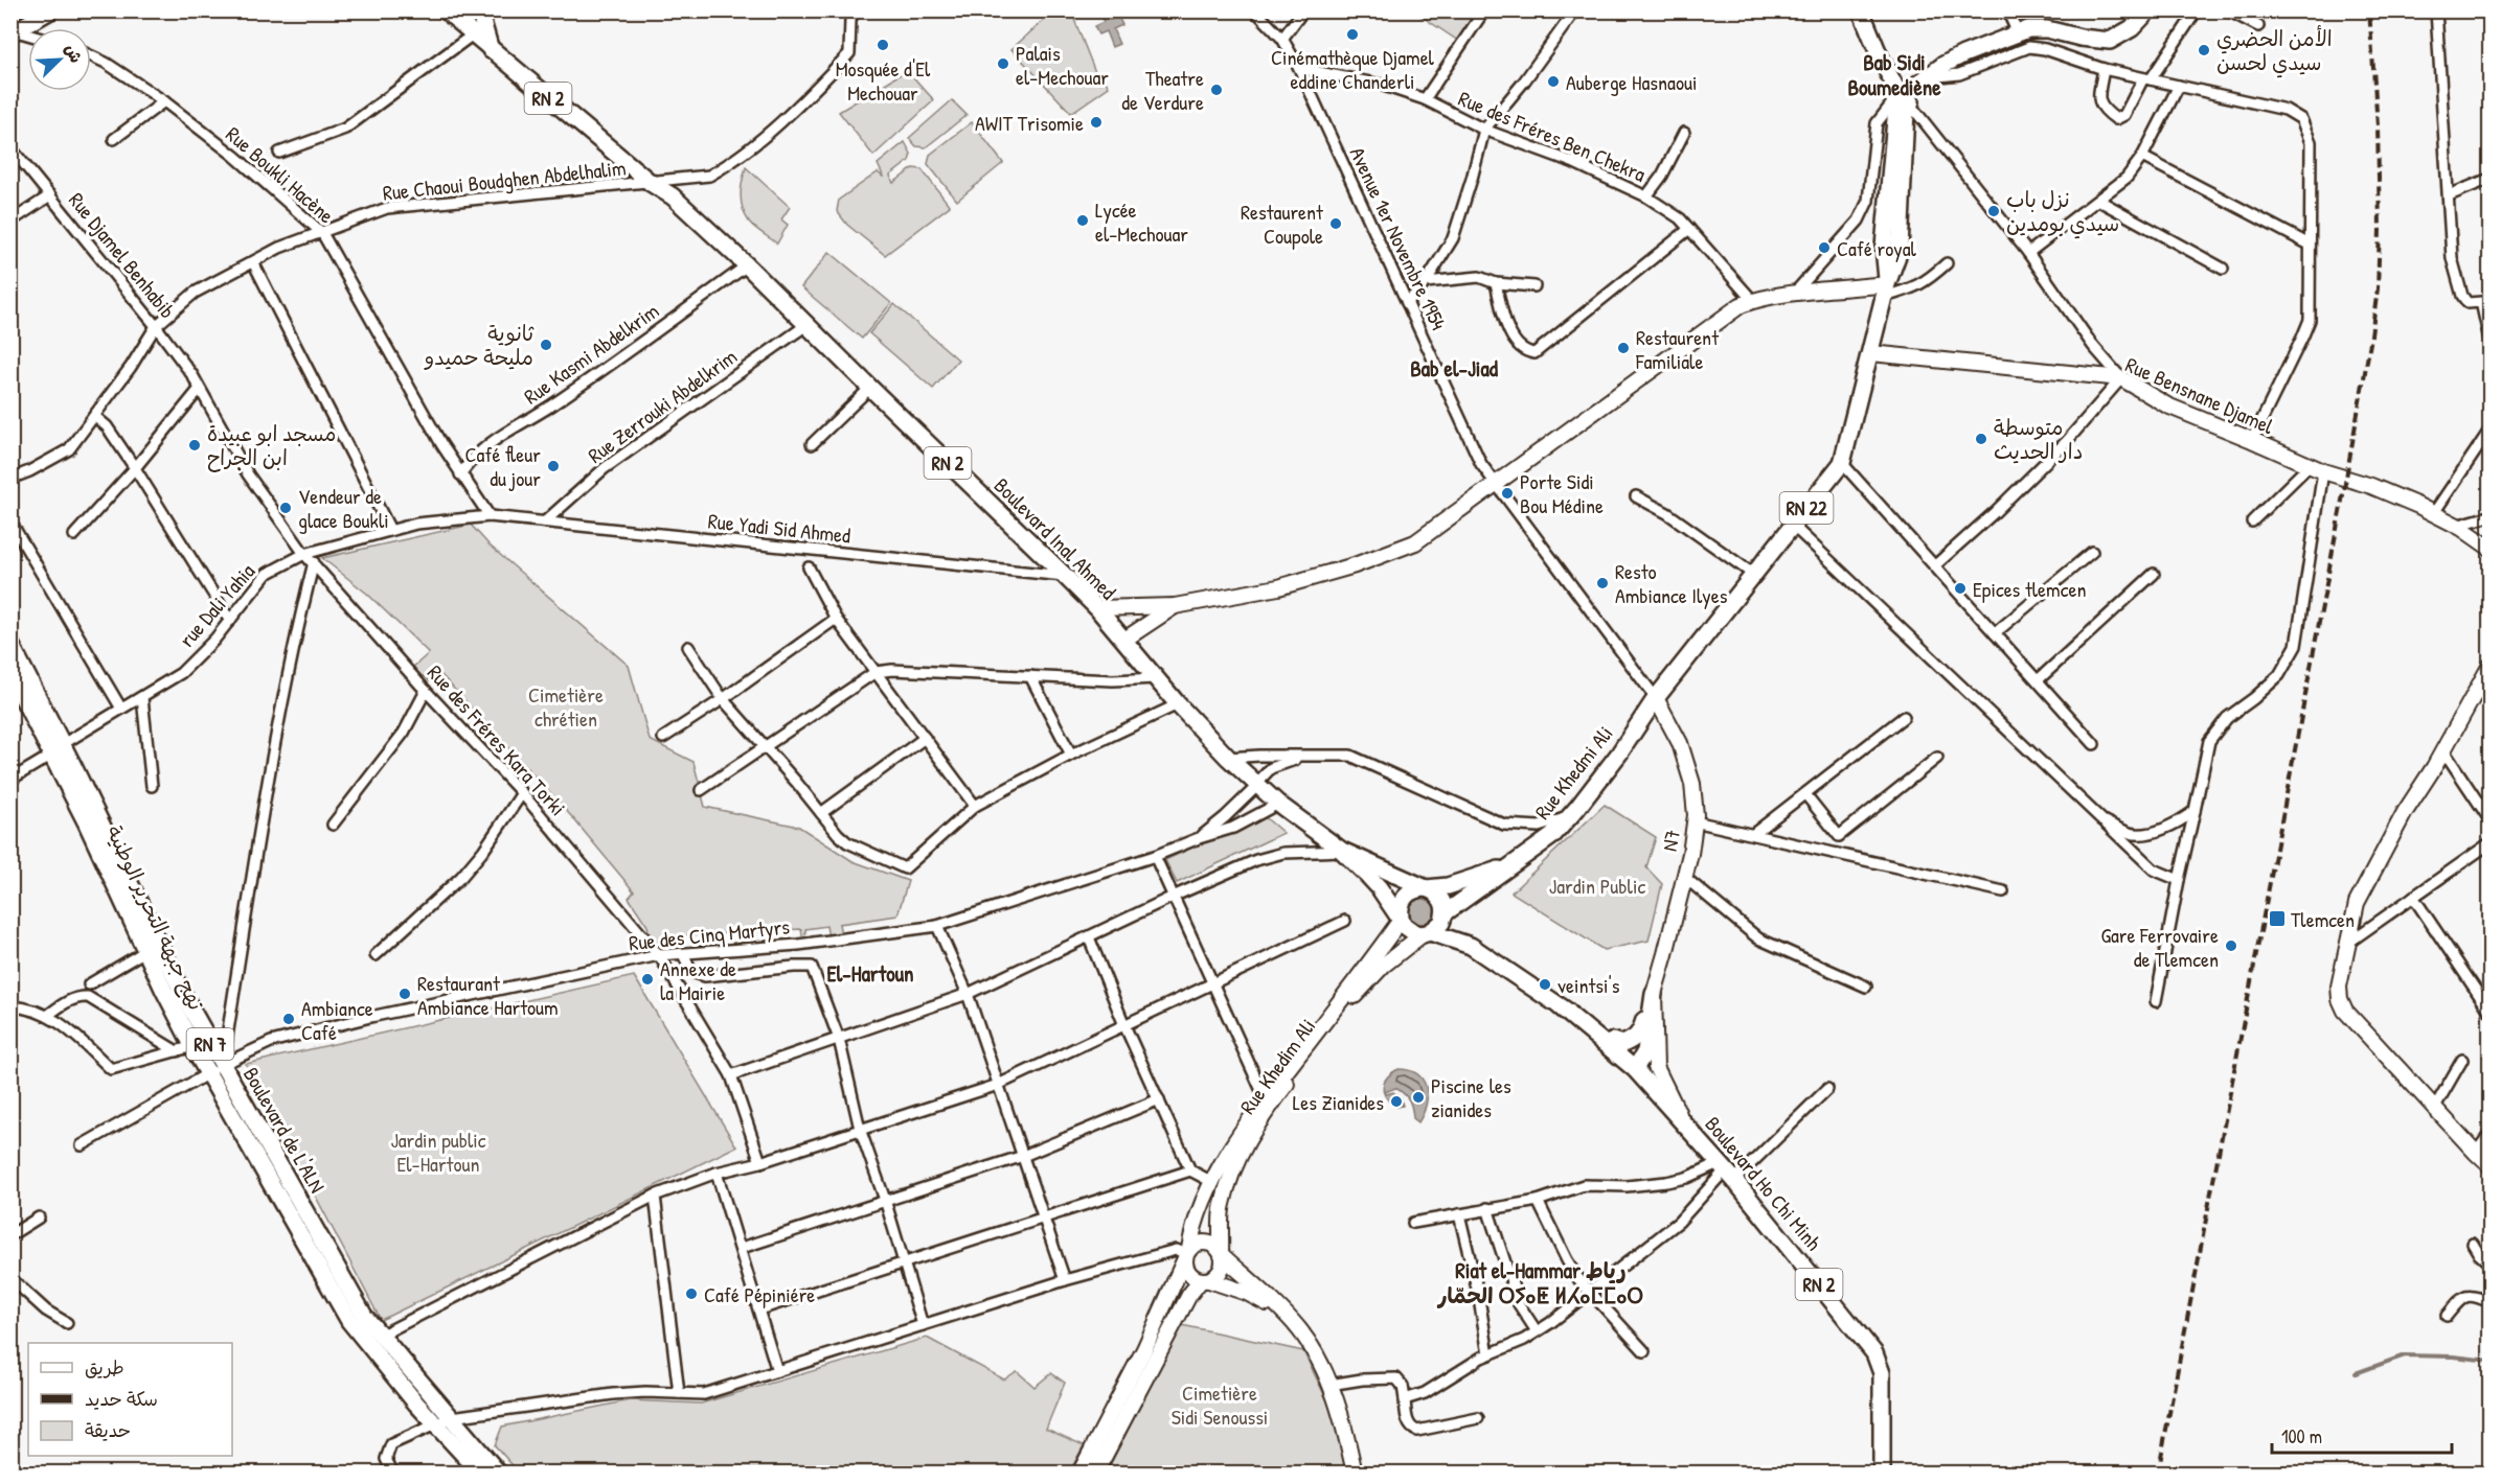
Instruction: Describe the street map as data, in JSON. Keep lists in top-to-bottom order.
{
  "streets": {
    "main road": [
      "RN 2",
      "Rue Bensnane Djamel",
      "RN 22",
      "Boulevard Inal Ahmed",
      "Rue Khedmi Ali",
      "N7",
      "نهج جبهة التحرير الوطنية",
      "RN 7",
      "Rue Khedim Ali",
      "Boulevard de L'ALN",
      "Boulevard Ho Chi Minh"
    ],
    "street": [
      "Rue des Fréres Ben Chekra",
      "Rue Boukli Hacène",
      "Rue Chaoui Boudghen Abdelhalim",
      "Avenue 1er Novembre 1954",
      "Rue Djamel Benhabib",
      "Rue Kasmi Abdelkrim",
      "Rue Zerrouki Abdelkrim",
      "Rue Yadi Sid Ahmed",
      "rue Dali Yahia",
      "Rue des Fréres Kara Torki",
      "Rue des Cinq Martyrs"
    ]
  },
  "crossings": [
    ["RN 2", "Rue Chaoui Boudghen Abdelhalim"],
    ["RN 2", "Boulevard Inal Ahmed"],
    ["RN 2", "Rue Khedmi Ali"],
    ["RN 2", "N7"],
    ["RN 2", "Rue Khedim Ali"],
    ["RN 2", "Boulevard Ho Chi Minh"],
    ["Rue des Fréres Ben Chekra", "Avenue 1er Novembre 1954"],
    ["Rue Boukli Hacène", "Rue Chaoui Boudghen Abdelhalim"],
    ["Rue Boukli Hacène", "Rue Kasmi Abdelkrim"],
    ["Rue Boukli Hacène", "Rue Yadi Sid Ahmed"],
    ["Rue Boukli Hacène", "rue Dali Yahia"],
    ["Rue Chaoui Boudghen Abdelhalim", "Rue Djamel Benhabib"],
    ["Rue Chaoui Boudghen Abdelhalim", "Boulevard Inal Ahmed"],
    ["Avenue 1er Novembre 1954", "RN 22"],
    ["Avenue 1er Novembre 1954", "Rue Khedmi Ali"],
    ["Avenue 1er Novembre 1954", "N7"],
    ["Rue Djamel Benhabib", "rue Dali Yahia"],
    ["Rue Djamel Benhabib", "Rue des Fréres Kara Torki"],
    ["Rue Kasmi Abdelkrim", "Boulevard Inal Ahmed"],
    ["Rue Bensnane Djamel", "RN 22"],
    ["Rue Zerrouki Abdelkrim", "Rue Yadi Sid Ahmed"],
    ["Rue Zerrouki Abdelkrim", "Boulevard Inal Ahmed"],
    ["RN 22", "Rue Khedmi Ali"],
    ["RN 22", "N7"],
    ["Rue Yadi Sid Ahmed", "Boulevard Inal Ahmed"],
    ["Rue Yadi Sid Ahmed", "rue Dali Yahia"],
    ["rue Dali Yahia", "Rue des Fréres Kara Torki"],
    ["rue Dali Yahia", "نهج جبهة التحرير الوطنية"],
    ["rue Dali Yahia", "Boulevard de L'ALN"],
    ["Rue des Fréres Kara Torki", "Rue des Cinq Martyrs"],
    ["Rue Khedmi Ali", "N7"],
    ["Rue Khedmi Ali", "Rue Khedim Ali"],
    ["N7", "Boulevard Ho Chi Minh"],
    ["نهج جبهة التحرير الوطنية", "Rue des Cinq Martyrs"],
    ["نهج جبهة التحرير الوطنية", "RN 7"],
    ["نهج جبهة التحرير الوطنية", "Boulevard de L'ALN"],
    ["Rue des Cinq Martyrs", "Boulevard de L'ALN"]
  ],
  "districts": [
    "Bab Sidi Boumediène",
    "Bab el-Jiad",
    "El-Hartoun",
    "Riat el-Hammar رياط الحمّار ⵔⵢⴰⵟ ⵍⵃⴰⵎⵎⴰⵔ"
  ],
  "parks": [
    "Cimetière chrétien",
    "Jardin Public",
    "Jardin public El-Hartoun",
    "Cimetière Sidi Senoussi"
  ],
  "places": {
    "other": [
      "Cinémathèque Djamel eddine Chanderli",
      "Mosquée d'El Mechouar",
      "الأمن الحضري سيدي لحسن",
      "Palais el-Mechouar",
      "Auberge Hasnaoui",
      "Theatre de Verdure",
      "AWIT Trisomie",
      "نزل باب سيدي بومدين",
      "Lycée el-Mechouar",
      "Restaurent Coupole",
      "Café royal",
      "ثانوية مليحة حميدو",
      "Restaurent Familiale",
      "متوسطة دار الحديث",
      "مسجد ابو عبيدة ابن الجراح",
      "Café fleur du jour",
      "Porte Sidi Bou Médine",
      "Vendeur de glace Boukli",
      "Resto Ambiance Ilyes",
      "Epices tlemcen",
      "Gare Ferrovaire de Tlemcen",
      "Annexe de la Mairie",
      "veintsi's",
      "Restaurant Ambiance Hartoum",
      "Ambiance Café",
      "Piscine les zianides",
      "Les Zianides",
      "Café Pépiniére"
    ],
    "transit": ["Tlemcen"]
  },
  "legend": ["طريق", "سكة حديد", "حديقة"],
  "scale_bar": "100 m",
  "north": "top right"
}
